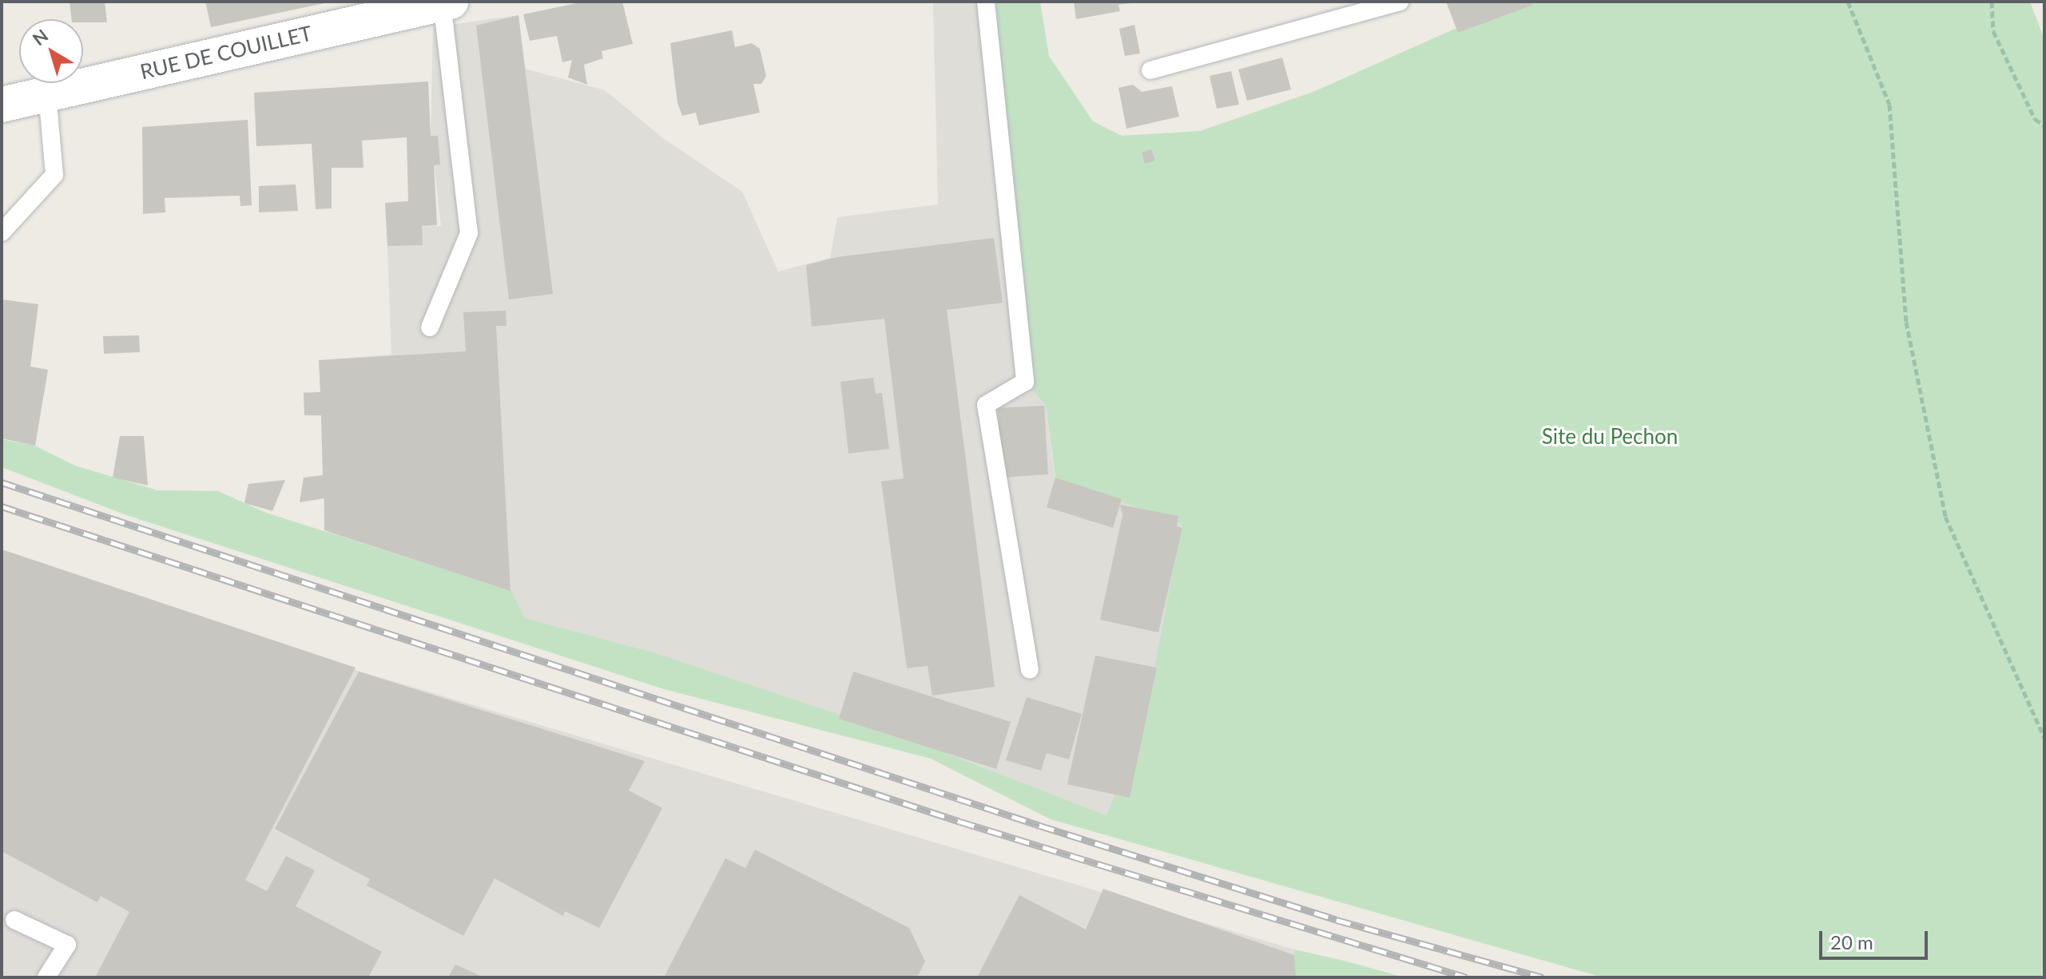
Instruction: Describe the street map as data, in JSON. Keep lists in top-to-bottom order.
{
  "streets": {
    "street": ["RUE DE COUILLET"]
  },
  "parks": ["Site du Pechon"],
  "scale_bar": "20 m",
  "north": "top left"
}
